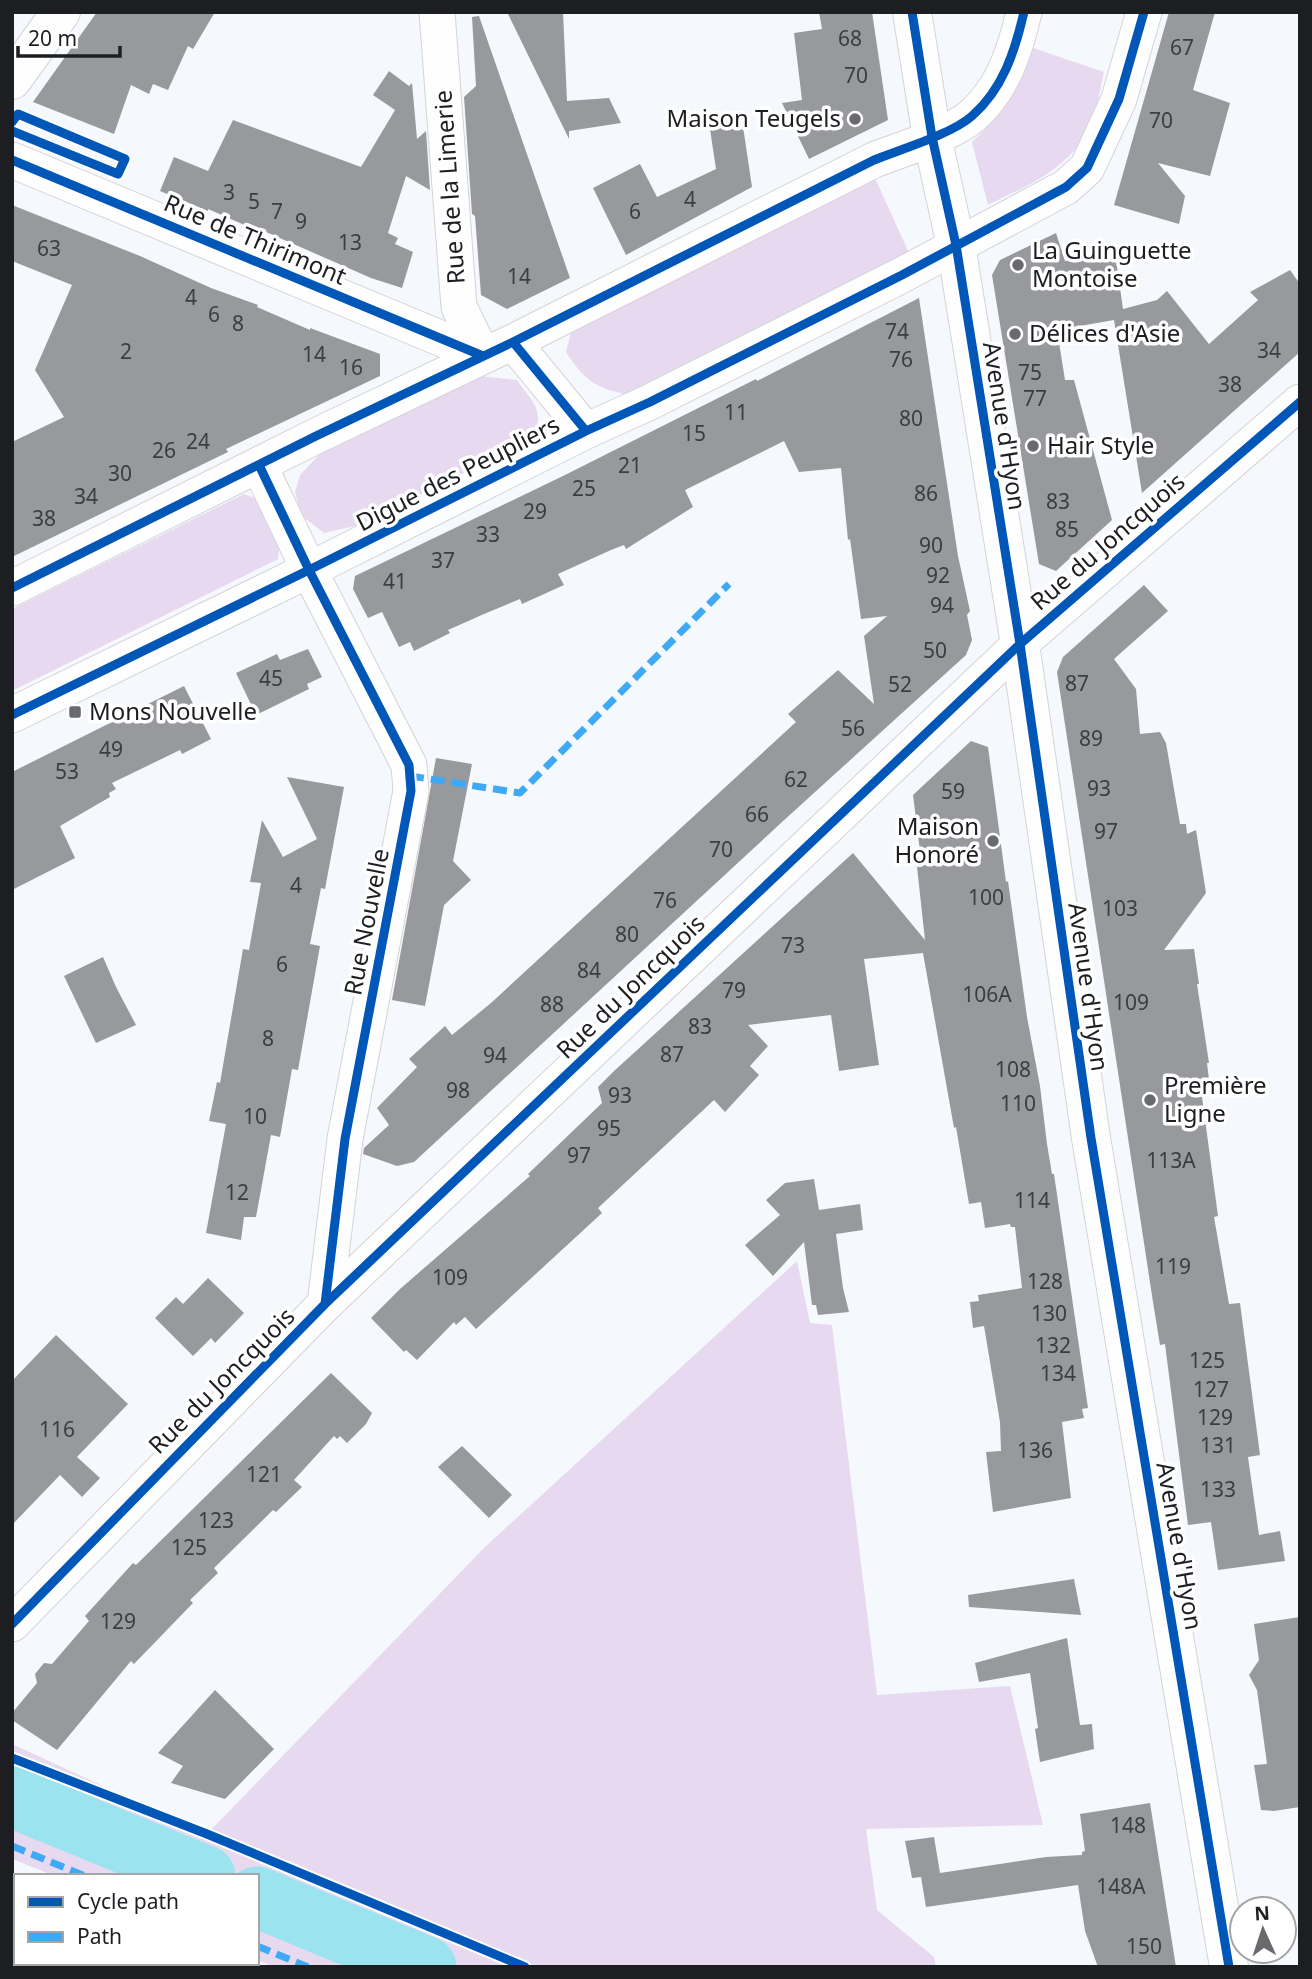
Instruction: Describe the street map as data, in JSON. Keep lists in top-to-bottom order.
{
  "streets": {
    "street": [
      "Rue de la Limerie",
      "Rue de Thirimont",
      "Avenue d'Hyon",
      "Digue des Peupliers",
      "Rue du Joncquois",
      "Rue Nouvelle"
    ]
  },
  "crossings": [
    ["Rue de la Limerie", "Rue de Thirimont"],
    ["Avenue d'Hyon", "Digue des Peupliers"],
    ["Avenue d'Hyon", "Rue du Joncquois"],
    ["Digue des Peupliers", "Rue Nouvelle"],
    ["Rue du Joncquois", "Rue Nouvelle"]
  ],
  "places": {
    "other": [
      "Maison Teugels",
      "La Guinguette Montoise",
      "Délices d'Asie",
      "Hair Style",
      "Maison Honoré",
      "Première Ligne"
    ],
    "transit": ["Mons Nouvelle"]
  },
  "house_numbers": [
    "68",
    "67",
    "70",
    "70",
    "3",
    "4",
    "5",
    "7",
    "6",
    "9",
    "13",
    "63",
    "14",
    "4",
    "6",
    "8",
    "74",
    "34",
    "2",
    "14",
    "76",
    "16",
    "75",
    "38",
    "77",
    "11",
    "80",
    "15",
    "24",
    "26",
    "21",
    "30",
    "25",
    "86",
    "34",
    "83",
    "29",
    "38",
    "85",
    "33",
    "90",
    "37",
    "92",
    "41",
    "94",
    "50",
    "45",
    "87",
    "52",
    "56",
    "89",
    "49",
    "53",
    "62",
    "93",
    "59",
    "66",
    "97",
    "70",
    "4",
    "100",
    "76",
    "103",
    "80",
    "73",
    "6",
    "84",
    "79",
    "106A",
    "109",
    "88",
    "83",
    "8",
    "87",
    "94",
    "108",
    "98",
    "93",
    "110",
    "10",
    "95",
    "97",
    "113A",
    "12",
    "114",
    "119",
    "109",
    "128",
    "130",
    "132",
    "125",
    "134",
    "127",
    "129",
    "116",
    "131",
    "136",
    "121",
    "133",
    "123",
    "125",
    "129",
    "148",
    "148A",
    "150"
  ],
  "legend": ["Cycle path", "Path"],
  "scale_bar": "20 m",
  "north": "top"
}
